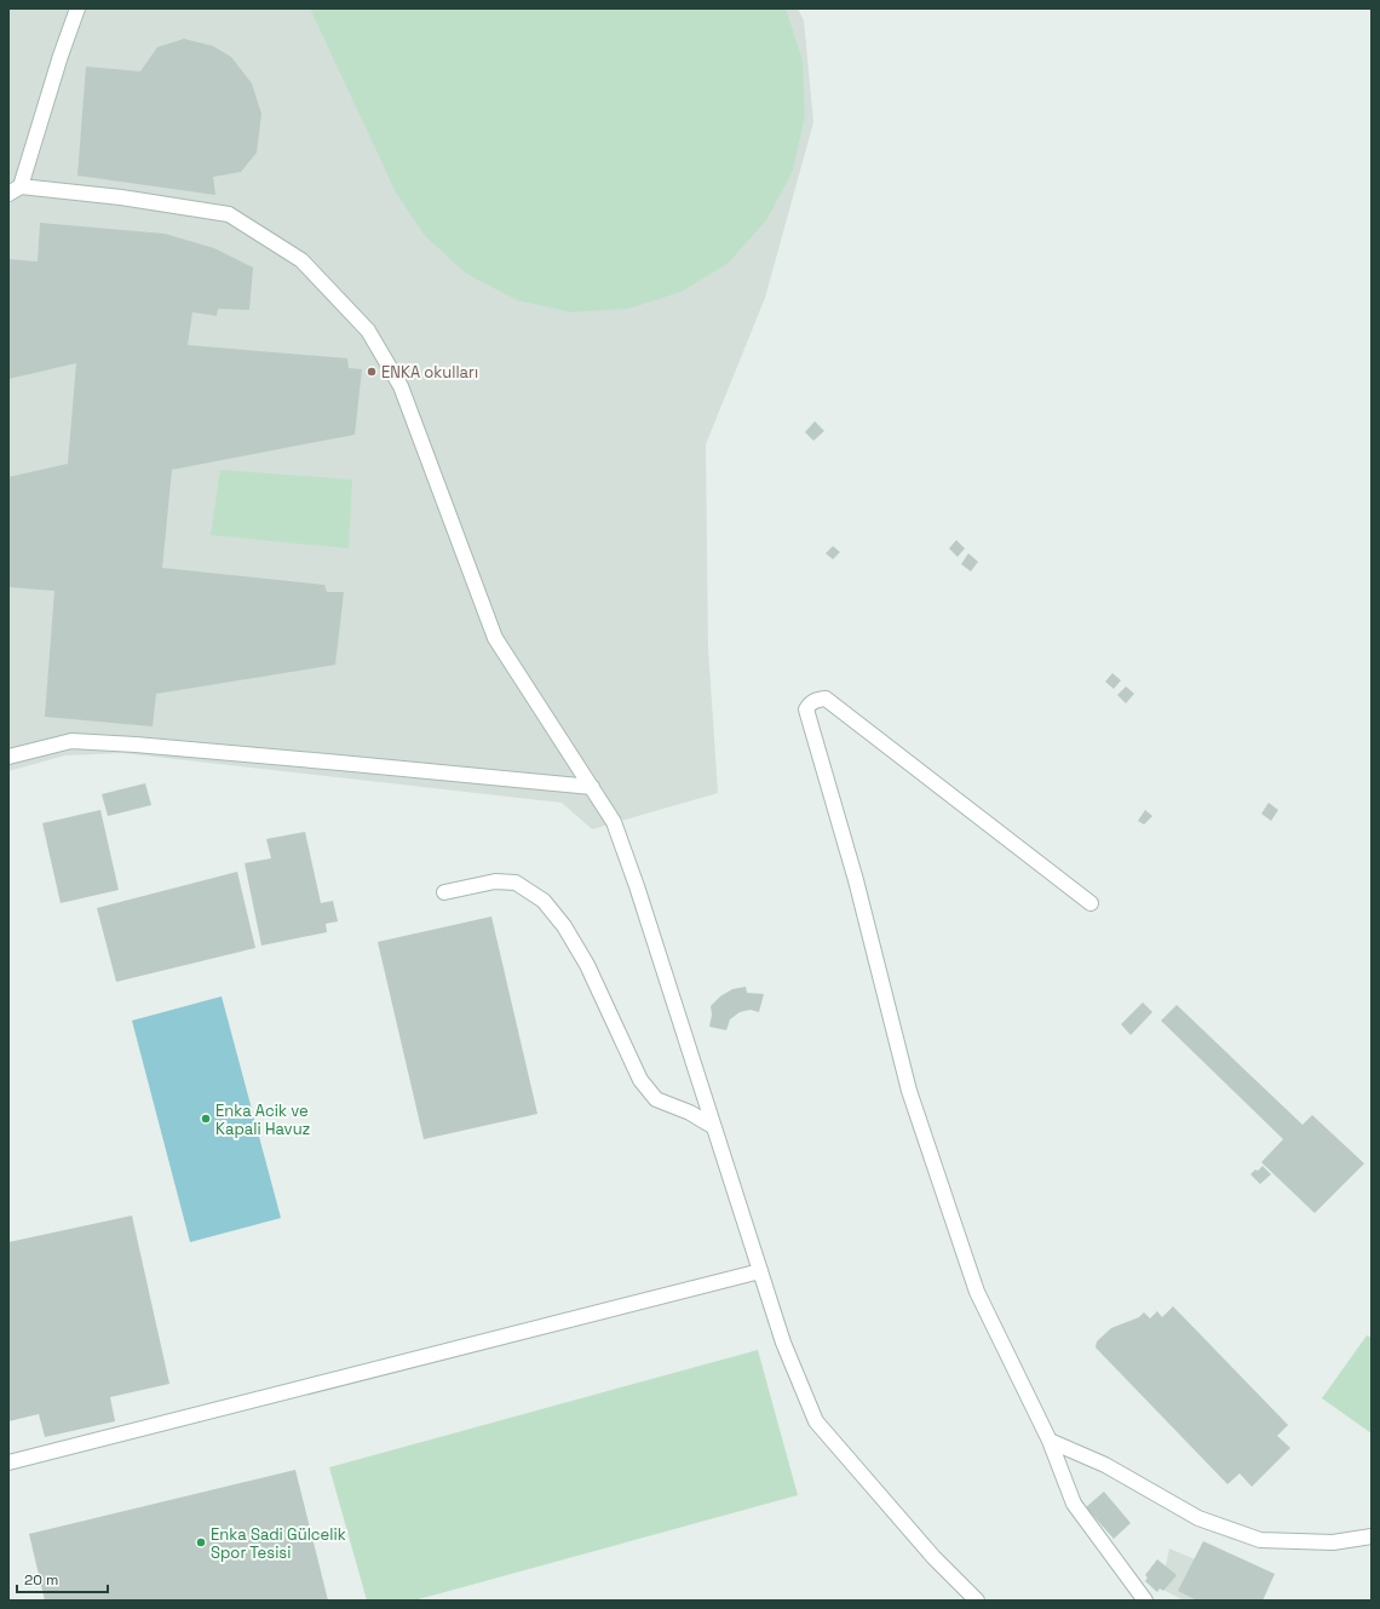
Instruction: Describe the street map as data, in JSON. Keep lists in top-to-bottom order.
{
  "places": ["ENKA okulları", "Enka Acik ve Kapali Havuz", "Enka Sadi Gülcelik Spor Tesisi"],
  "scale_bar": "20 m"
}
